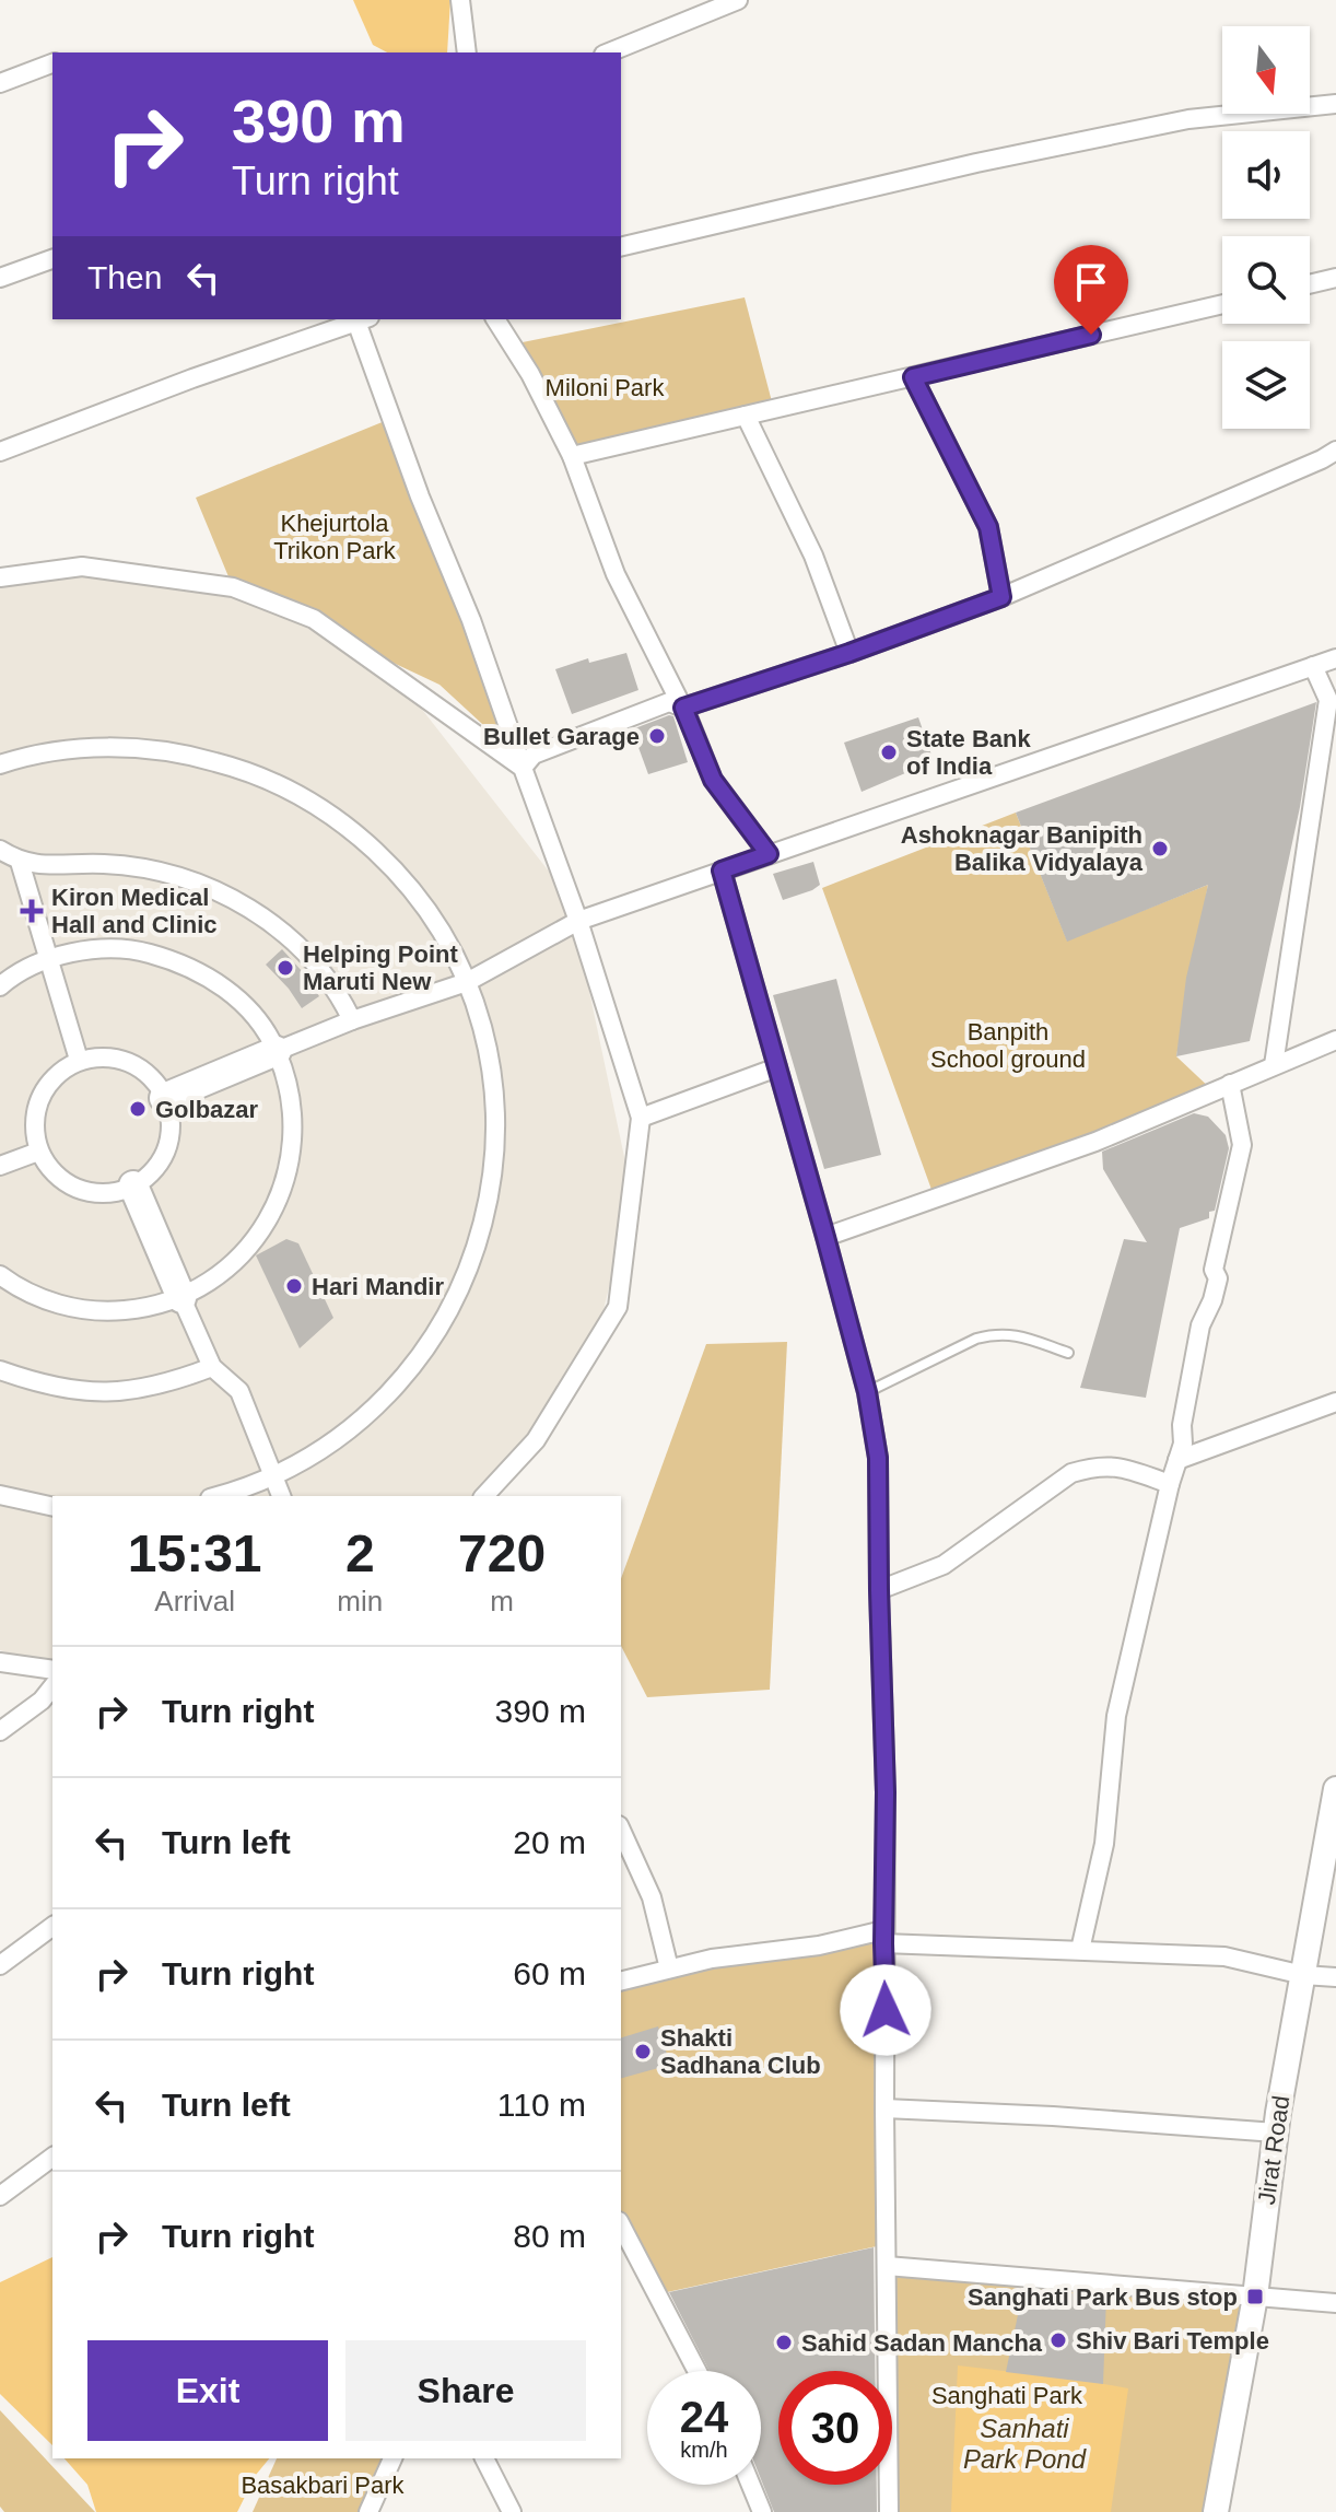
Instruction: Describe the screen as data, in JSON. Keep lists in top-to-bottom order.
{
  "streets": {
    "main road": ["Jirat Road"]
  },
  "water": ["Sanhati Park Pond"],
  "parks": [
    "Miloni Park",
    "Khejurtola Trikon Park",
    "Banpith School ground",
    "Sanghati Park",
    "Basakbari Park"
  ],
  "places": {
    "other": [
      "Bullet Garage",
      "State Bank of India",
      "Ashoknagar Banipith Balika Vidyalaya",
      "Helping Point Maruti New",
      "Golbazar",
      "Hari Mandir",
      "Shakti Sadhana Club",
      "Shiv Bari Temple",
      "Sahid Sadan Mancha"
    ],
    "health": ["Kiron Medical Hall and Clinic"],
    "transit": ["Sanghati Park Bus stop"]
  },
  "north": "bottom",
  "page": {
    "turn": ["390 m", "Turn right"],
    "then": "Then",
    "eta": [
      "15:31",
      "Arrival",
      "2",
      "min",
      "720",
      "m"
    ],
    "list": [
      {
        "name": "Turn right",
        "value": "390 m"
      },
      {
        "name": "Turn left",
        "value": "20 m"
      },
      {
        "name": "Turn right",
        "value": "60 m"
      },
      {
        "name": "Turn left",
        "value": "110 m"
      },
      {
        "name": "Turn right",
        "value": "80 m"
      }
    ],
    "buttons": ["Exit", "Share"],
    "speed": "24 km/h",
    "limit": "30"
  }
}
